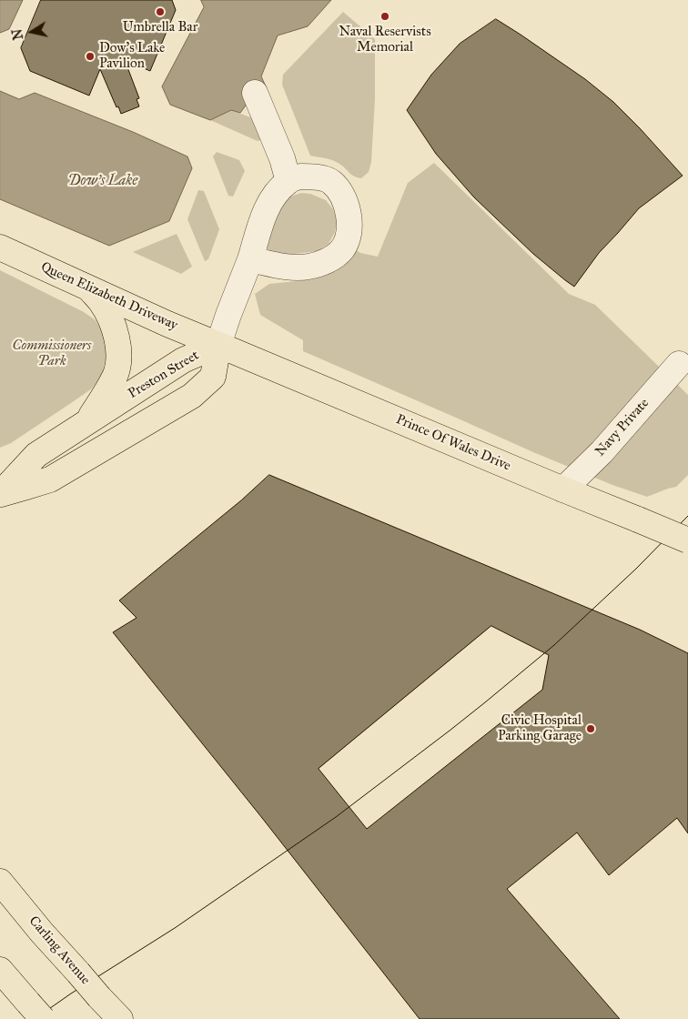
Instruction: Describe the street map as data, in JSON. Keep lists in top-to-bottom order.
{
  "streets": {
    "main road": [
      "Queen Elizabeth Driveway",
      "Preston Street",
      "Prince Of Wales Drive",
      "Carling Avenue"
    ],
    "street": ["Navy Private"]
  },
  "crossings": [
    ["Queen Elizabeth Driveway", "Preston Street"],
    ["Queen Elizabeth Driveway", "Prince Of Wales Drive"],
    ["Preston Street", "Prince Of Wales Drive"],
    ["Navy Private", "Prince Of Wales Drive"]
  ],
  "water": ["Dow's Lake"],
  "parks": ["Commissioners Park"],
  "places": [
    "Umbrella Bar",
    "Naval Reservists Memorial",
    "Dow's Lake Pavilion",
    "Civic Hospital Parking Garage"
  ],
  "north": "left"
}
